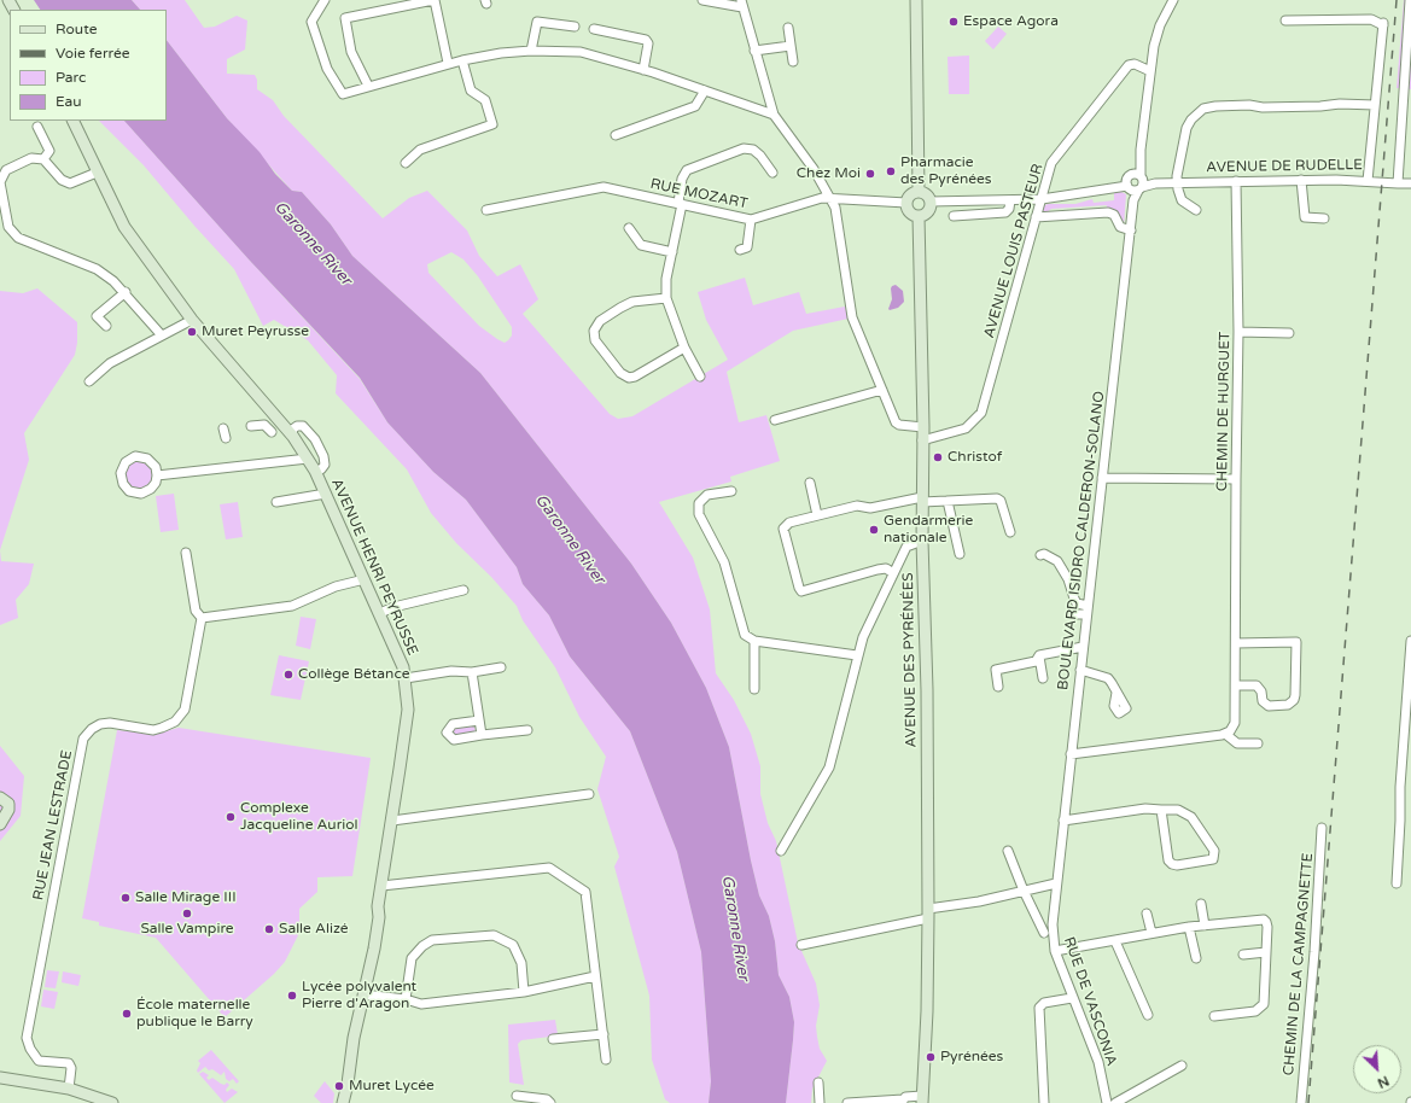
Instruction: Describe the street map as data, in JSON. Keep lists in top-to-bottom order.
{
  "streets": {
    "main road": ["AVENUE HENRI PEYRUSSE", "AVENUE DES PYRÉNÉES"],
    "street": [
      "AVENUE DE RUDELLE",
      "RUE MOZART",
      "AVENUE LOUIS PASTEUR",
      "CHEMIN DE HURGUET",
      "BOULEVARD ISIDRO CALDERON-SOLANO",
      "RUE JEAN LESTRADE",
      "CHEMIN DE LA CAMPAGNETTE",
      "RUE DE VASCONIA"
    ]
  },
  "crossings": [
    ["AVENUE DE RUDELLE", "RUE MOZART"],
    ["AVENUE DE RUDELLE", "AVENUE LOUIS PASTEUR"],
    ["AVENUE DE RUDELLE", "CHEMIN DE HURGUET"],
    ["AVENUE DE RUDELLE", "BOULEVARD ISIDRO CALDERON-SOLANO"],
    ["AVENUE DE RUDELLE", "AVENUE DES PYRÉNÉES"],
    ["RUE MOZART", "AVENUE DES PYRÉNÉES"],
    ["AVENUE LOUIS PASTEUR", "BOULEVARD ISIDRO CALDERON-SOLANO"],
    ["AVENUE LOUIS PASTEUR", "AVENUE DES PYRÉNÉES"],
    ["BOULEVARD ISIDRO CALDERON-SOLANO", "RUE DE VASCONIA"]
  ],
  "water": ["Garonne River"],
  "places": [
    "Espace Agora",
    "Pharmacie des Pyrénées",
    "Chez Moi",
    "Muret Peyrusse",
    "Christof",
    "Gendarmerie nationale",
    "Collège Bétance",
    "Complexe Jacqueline Auriol",
    "Salle Mirage III",
    "Salle Vampire",
    "Salle Alizé",
    "Lycée polyvalent Pierre d'Aragon",
    "École maternelle publique le Barry",
    "Pyrénées",
    "Muret Lycée"
  ],
  "legend": [
    "Route",
    "Voie ferrée",
    "Parc",
    "Eau"
  ],
  "north": "bottom right"
}
